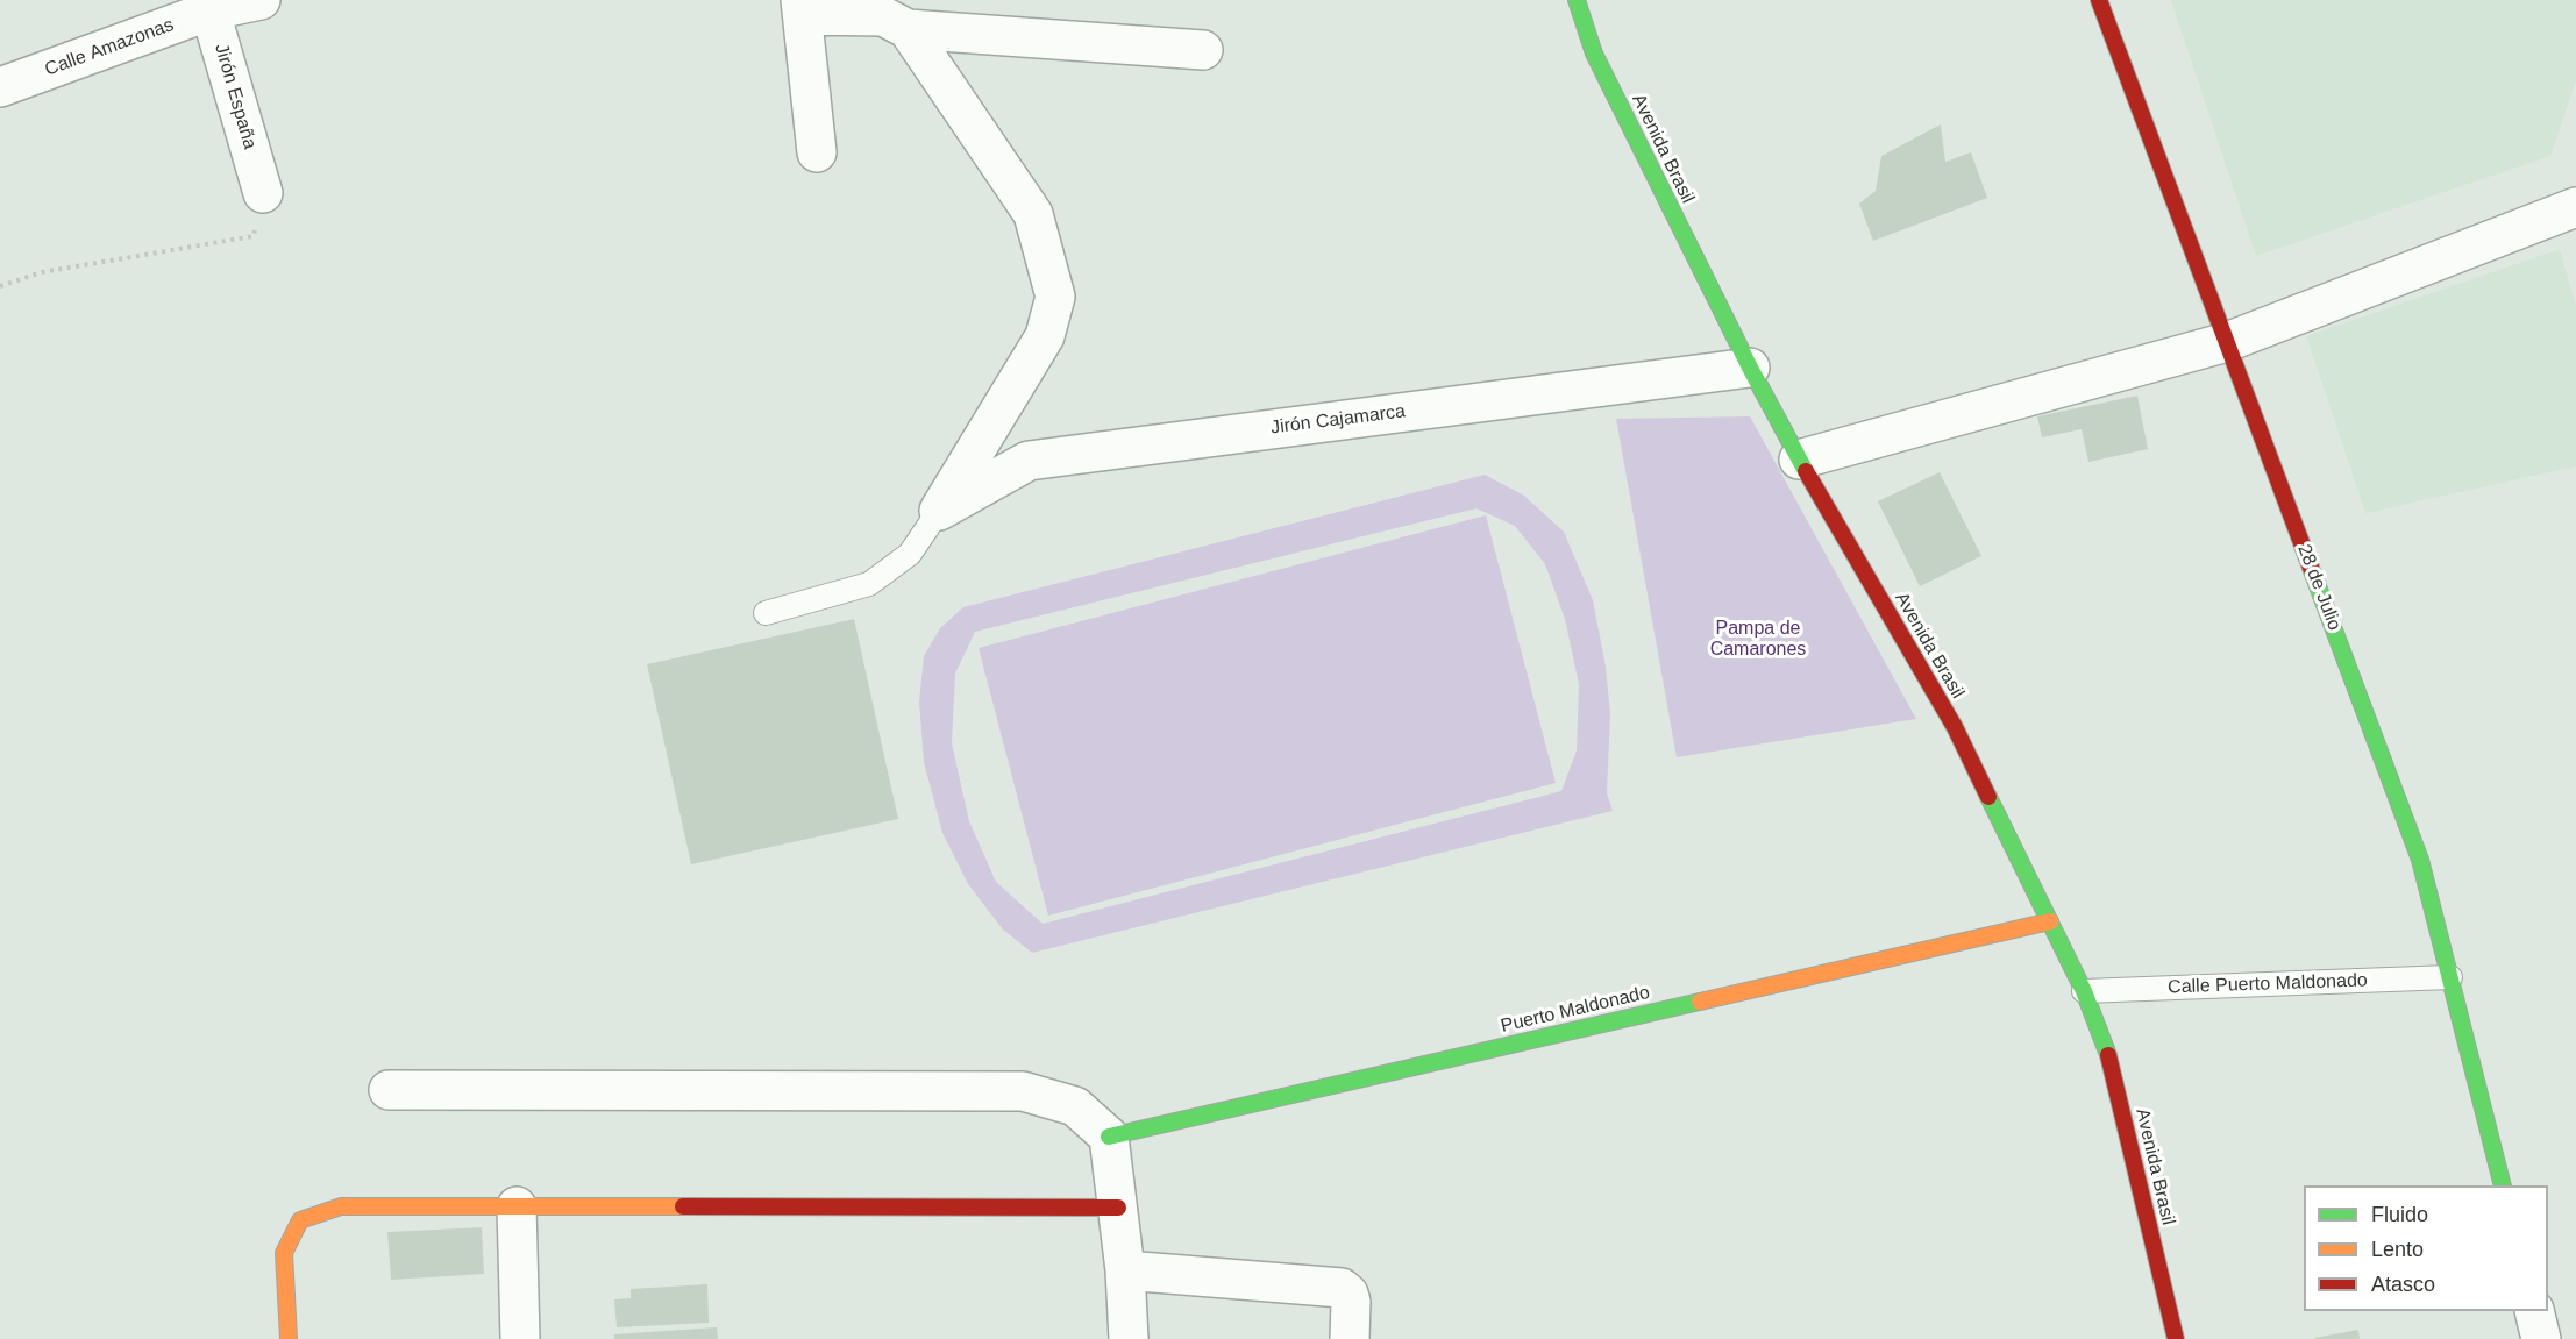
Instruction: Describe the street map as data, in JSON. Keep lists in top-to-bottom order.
{
  "streets": {
    "street": [
      "Calle Amazonas",
      "Jirón España",
      "Avenida Brasil",
      "Jirón Cajamarca",
      "28 de Julio",
      "Puerto Maldonado"
    ],
    "lane": ["Calle Puerto Maldonado"]
  },
  "crossings": [
    ["Calle Amazonas", "Jirón España"],
    ["Avenida Brasil", "Jirón Cajamarca"],
    ["Avenida Brasil", "Calle Puerto Maldonado"],
    ["Avenida Brasil", "Puerto Maldonado"],
    ["28 de Julio", "Calle Puerto Maldonado"]
  ],
  "parks": ["Pampa de Camarones"],
  "legend": ["Fluido", "Lento", "Atasco"]
}
